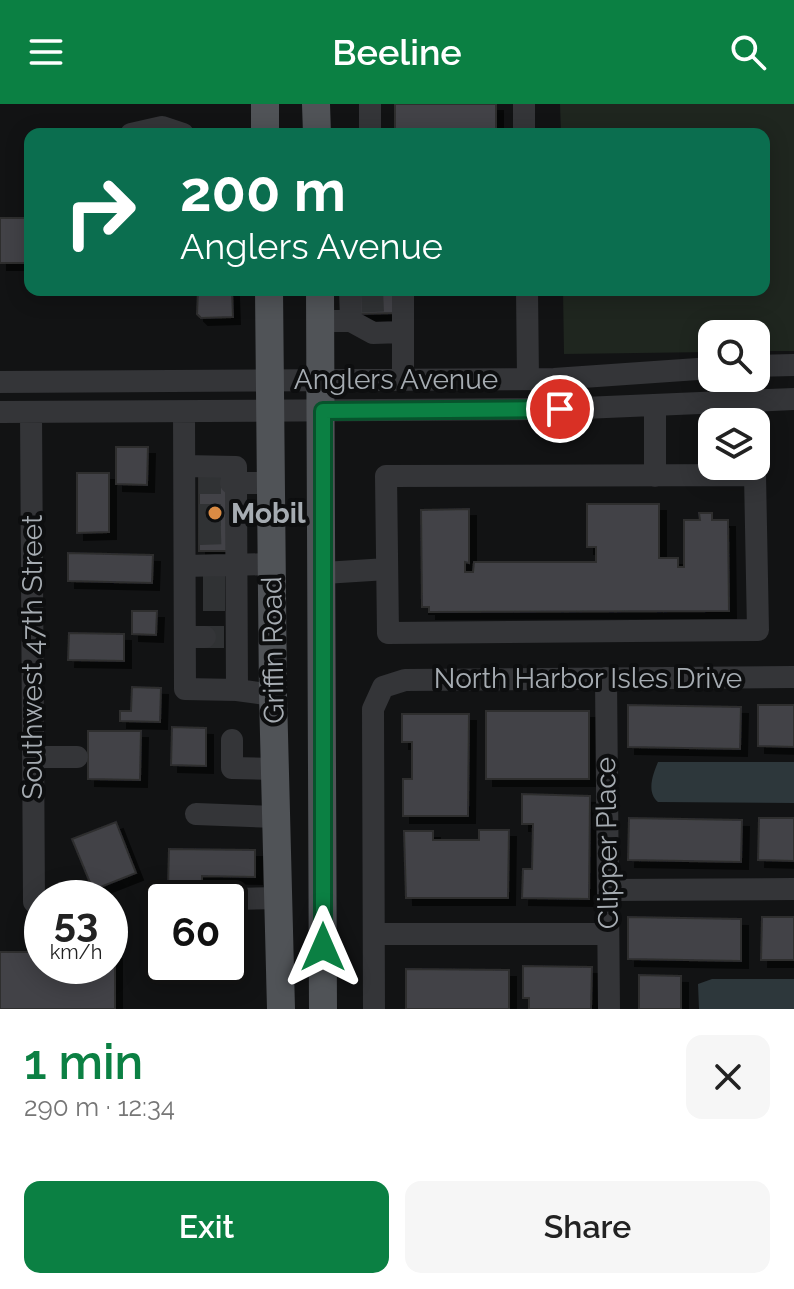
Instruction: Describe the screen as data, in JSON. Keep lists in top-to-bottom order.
{
  "streets": {
    "main road": ["Griffin Road"],
    "street": [
      "Anglers Avenue",
      "Southwest 47th Street",
      "North Harbor Isles Drive",
      "Clipper Place"
    ]
  },
  "crossings": [
    ["Anglers Avenue", "Griffin Road"],
    ["Anglers Avenue", "Southwest 47th Street"],
    ["North Harbor Isles Drive", "Clipper Place"]
  ],
  "places": ["Mobil"],
  "page": {
    "header": "Beeline",
    "turn": ["200 m", "Anglers Avenue"],
    "speed": "53 km/h",
    "limit": "60",
    "heading": ["1 min", "290 m · 12:34"],
    "buttons": ["Exit", "Share"]
  }
}
